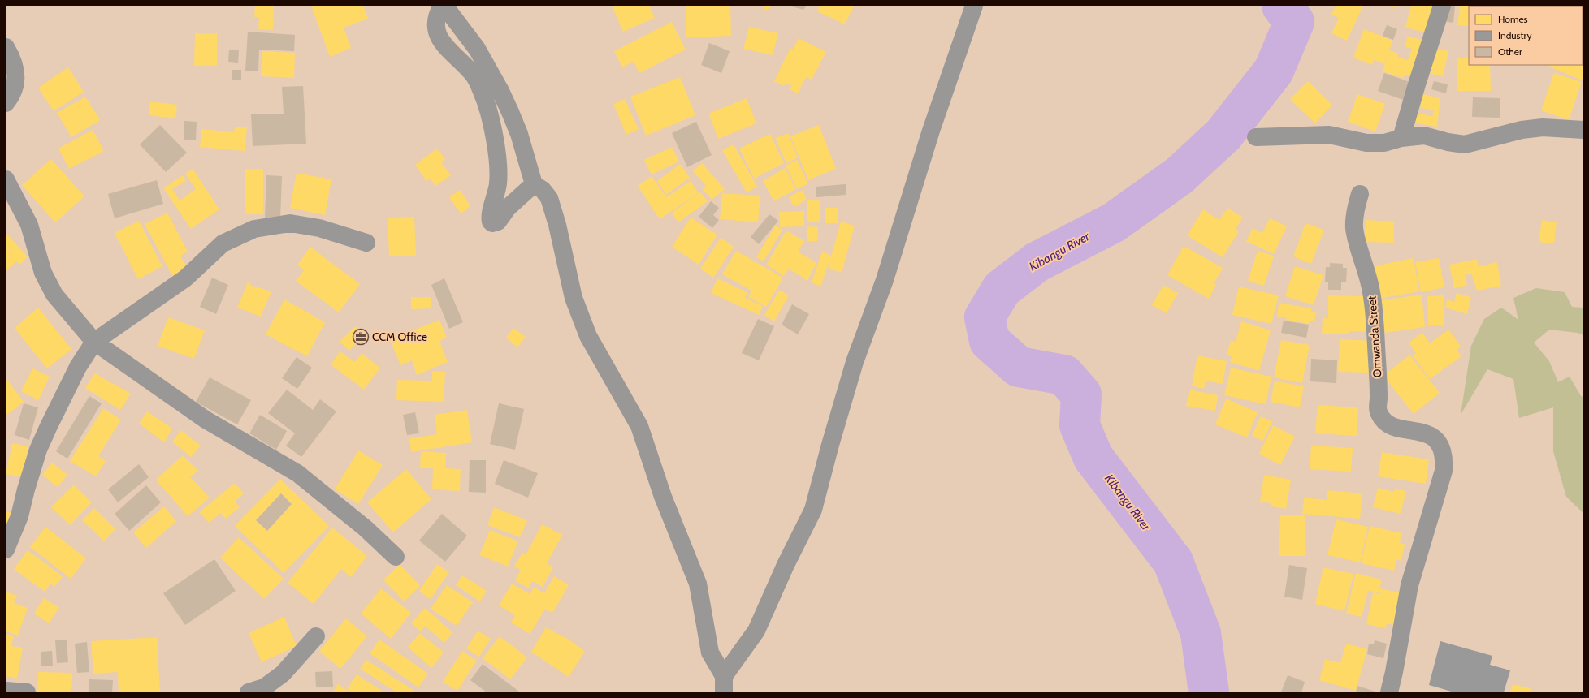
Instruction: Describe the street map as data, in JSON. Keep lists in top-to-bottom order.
{
  "streets": {
    "street": ["Omwanda Street"]
  },
  "water": ["Kibangu River"],
  "places": {
    "office": ["CCM Office"]
  },
  "legend": ["Homes", "Industry", "Other"]
}
